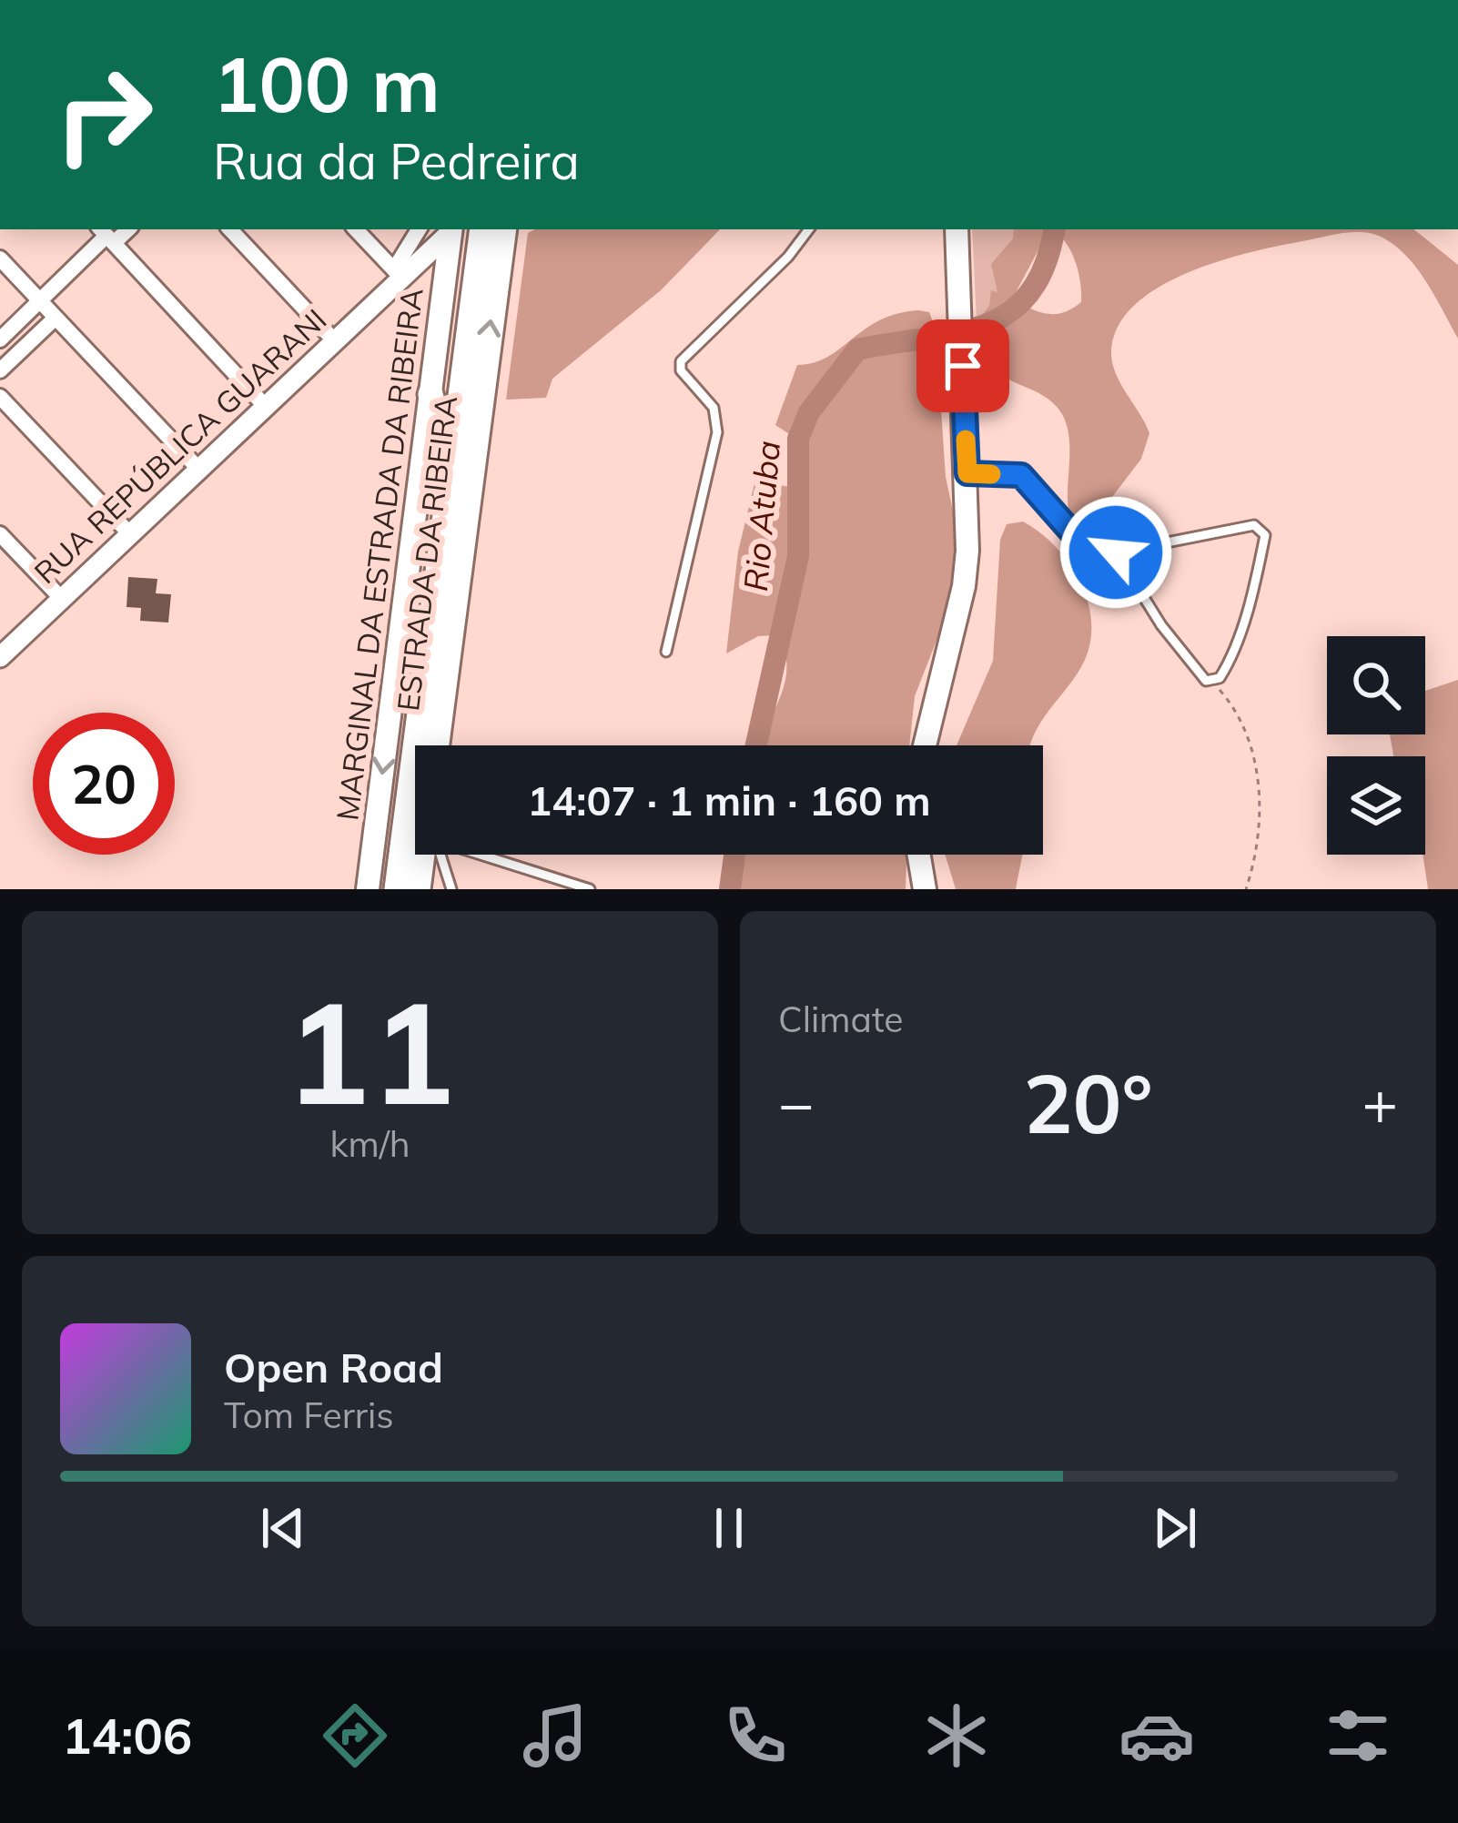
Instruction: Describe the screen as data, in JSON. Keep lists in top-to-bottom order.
{
  "streets": {
    "main road": ["ESTRADA DA RIBEIRA", "MARGINAL DA ESTRADA DA RIBEIRA"],
    "street": ["RUA REPÚBLICA GUARANI"]
  },
  "crossings": [
    ["RUA REPÚBLICA GUARANI", "MARGINAL DA ESTRADA DA RIBEIRA"]
  ],
  "one_way": ["MARGINAL DA ESTRADA DA RIBEIRA"],
  "water": ["Rio Atuba"],
  "page": {
    "turn": ["100 m", "Rua da Pedreira"],
    "limit": "20",
    "trip": "14:07 · 1 min · 160 m",
    "tile": [
      ["11", "km/h"],
      "Climate"
    ],
    "heat": ["−", "20°", "+"],
    "song": ["Open Road", "Tom Ferris"],
    "tabs": "14:06"
  }
}
